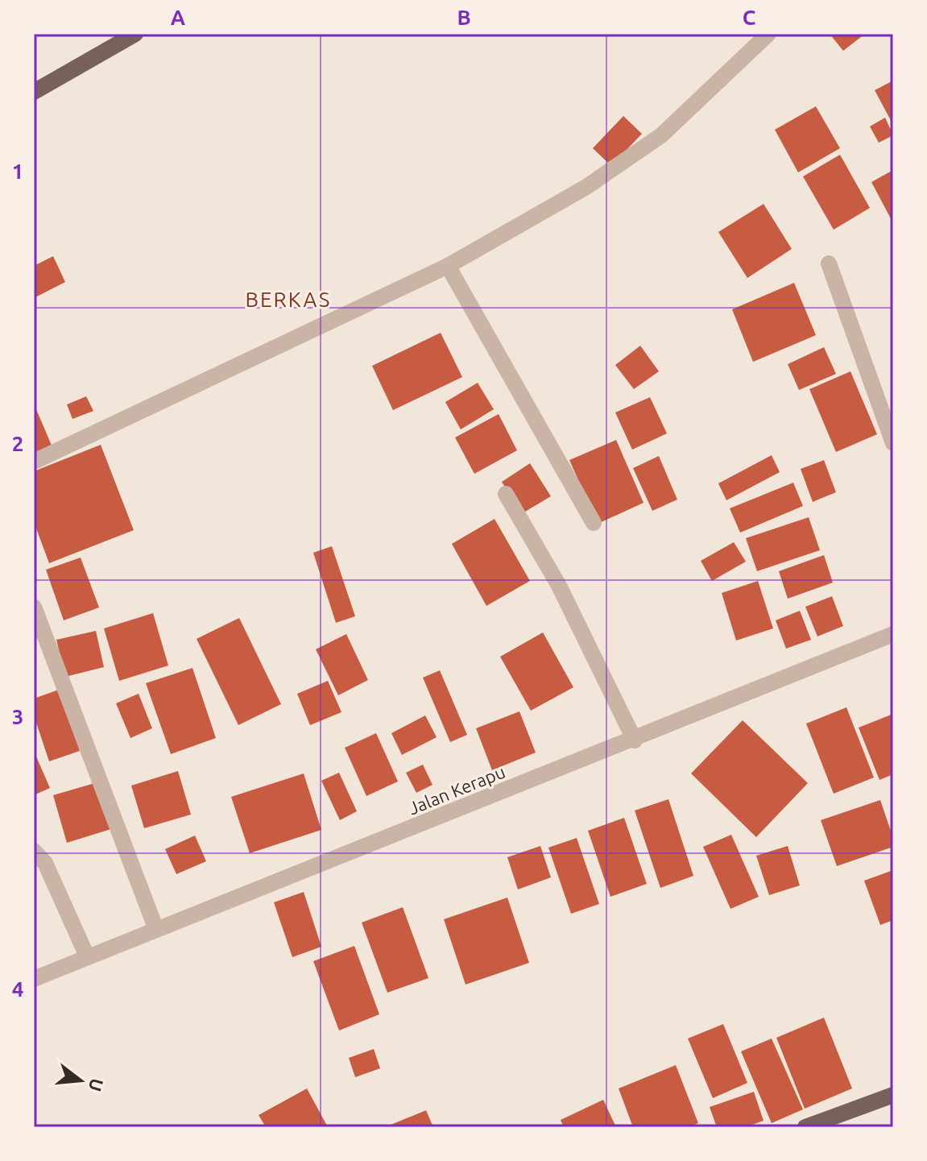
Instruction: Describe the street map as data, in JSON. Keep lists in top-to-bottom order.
{
  "streets": {
    "street": ["Jalan Kerapu"]
  },
  "districts": ["BERKAS"],
  "north": "right",
  "grid": {
    "columns": ["A", "B", "C"],
    "rows": [
      "1",
      "2",
      "3",
      "4"
    ]
  }
}
